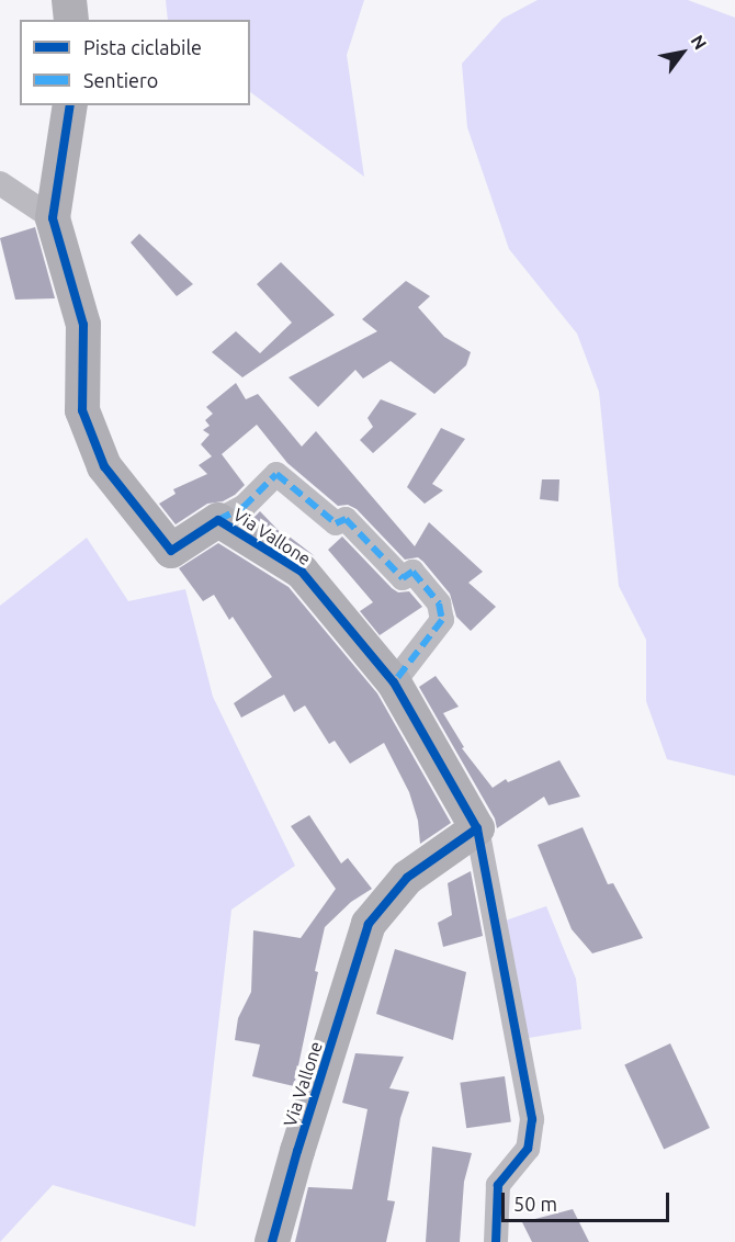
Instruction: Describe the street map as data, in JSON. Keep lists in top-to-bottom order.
{
  "streets": {
    "street": ["Via Vallone"]
  },
  "legend": ["Pista ciclabile", "Sentiero"],
  "scale_bar": "50 m",
  "north": "top right"
}
